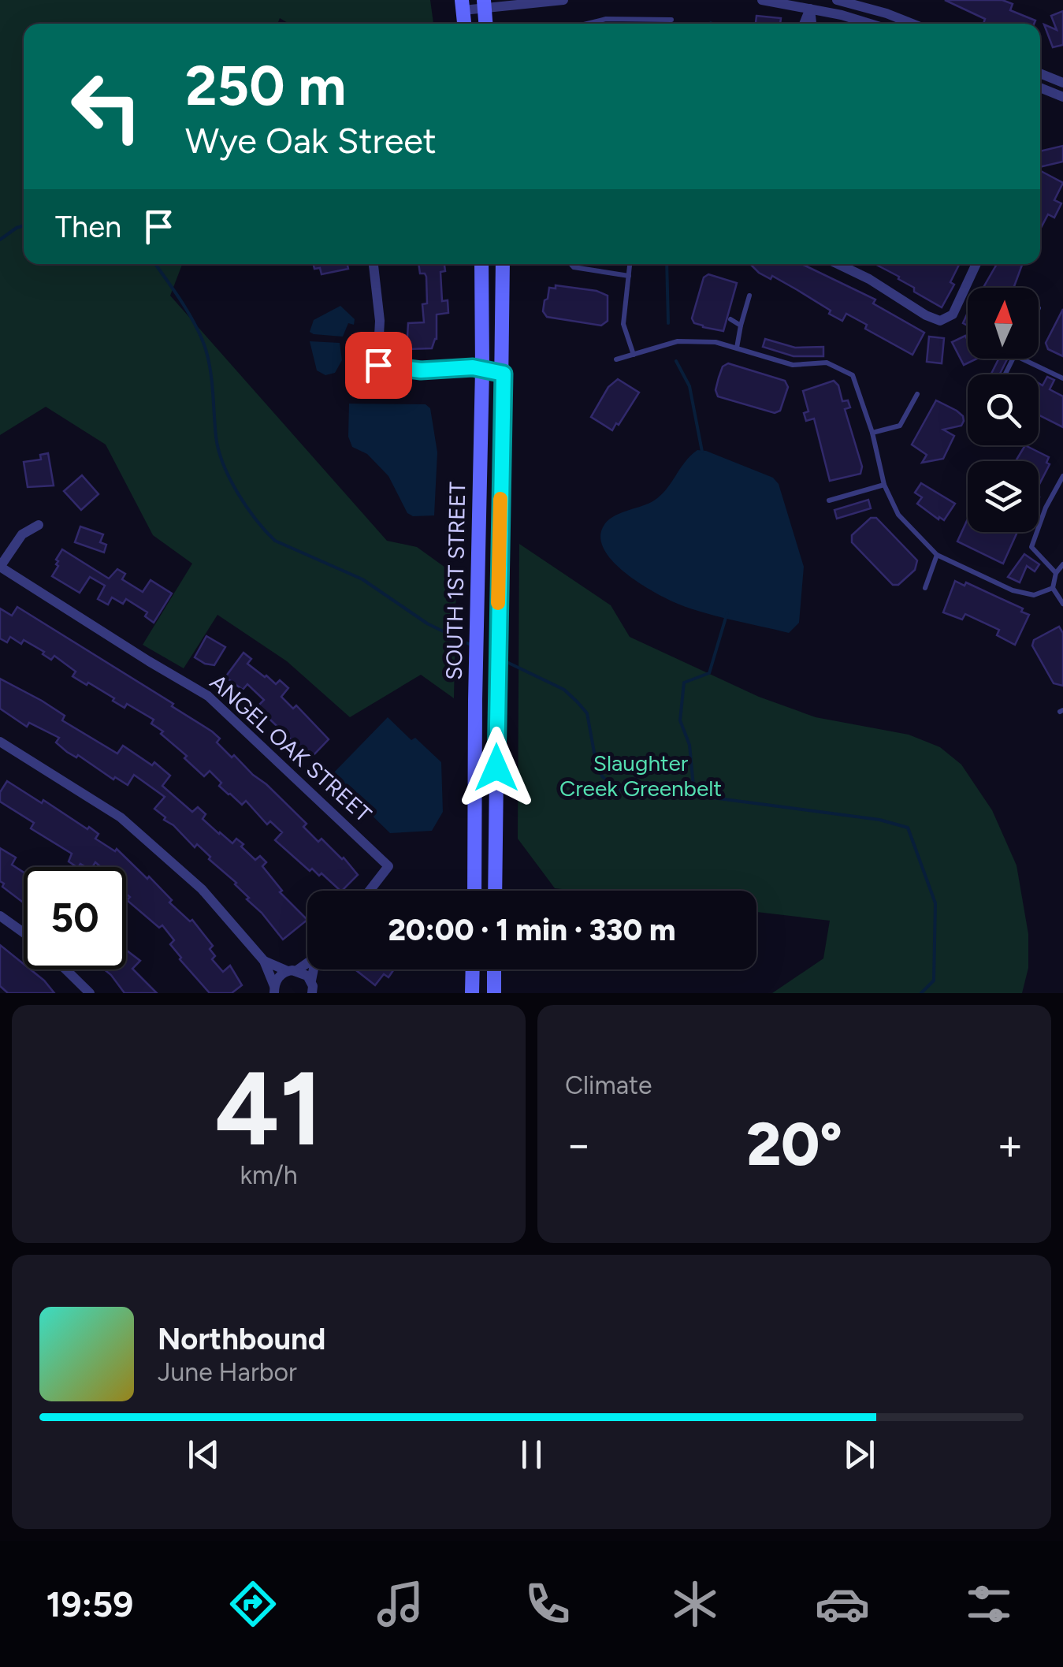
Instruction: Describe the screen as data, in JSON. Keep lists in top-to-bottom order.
{
  "streets": {
    "main road": ["SOUTH 1ST STREET"],
    "street": ["ANGEL OAK STREET"]
  },
  "parks": ["Slaughter Creek Greenbelt"],
  "north": "top",
  "page": {
    "turn": ["250 m", "Wye Oak Street"],
    "then": "Then",
    "limit": "50",
    "trip": "20:00 · 1 min · 330 m",
    "tile": [
      ["41", "km/h"],
      "Climate"
    ],
    "heat": ["−", "20°", "+"],
    "song": ["Northbound", "June Harbor"],
    "tabs": "19:59"
  }
}
